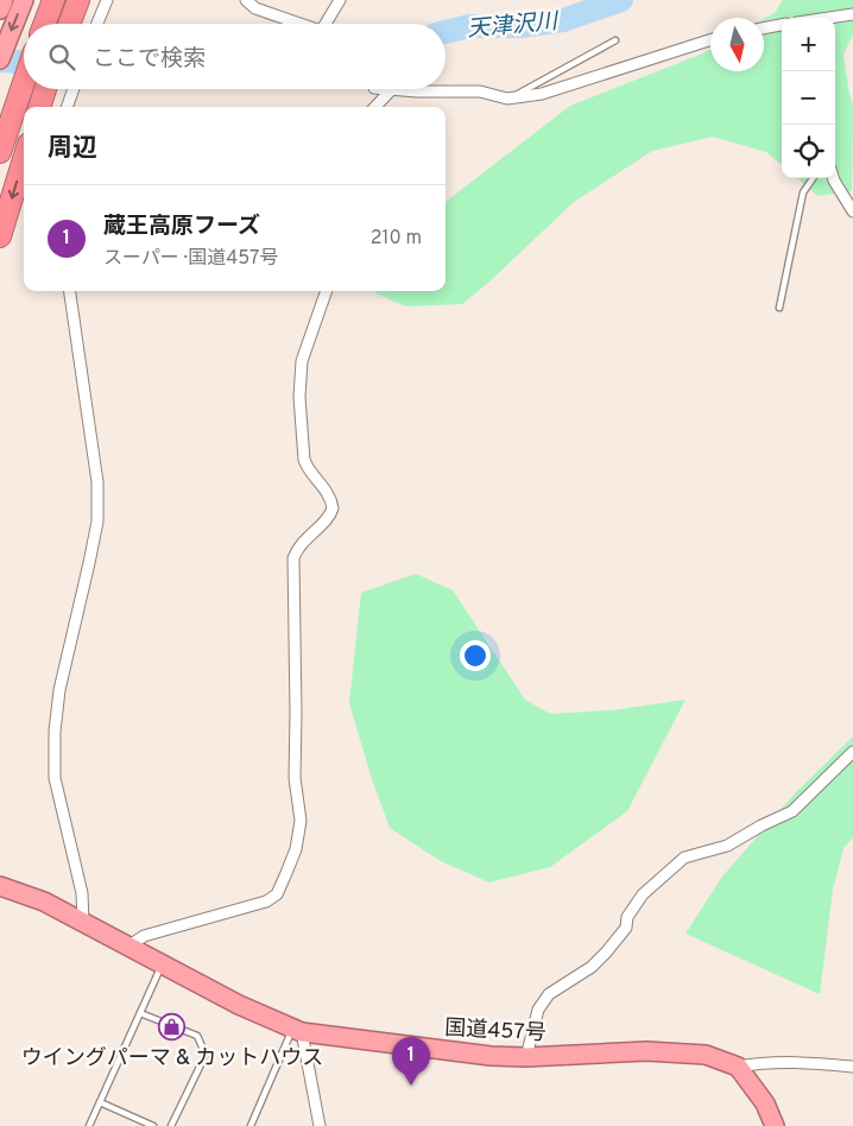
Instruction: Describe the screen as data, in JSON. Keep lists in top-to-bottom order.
{
  "streets": {
    "highway": ["国道457号"]
  },
  "water": ["天津沢川"],
  "places": {
    "shop": ["ウイングパーマ & カットハウス"]
  },
  "north": "bottom",
  "page": {
    "map_buttons": ["+", "−"],
    "search": "ここで検索",
    "heading": "周辺",
    "list": [
      {
        "mark": "1",
        "name": "蔵王高原フーズ",
        "note": "スーパー · 国道457号",
        "value": "210 m"
      }
    ],
    "pins": "1"
  }
}
